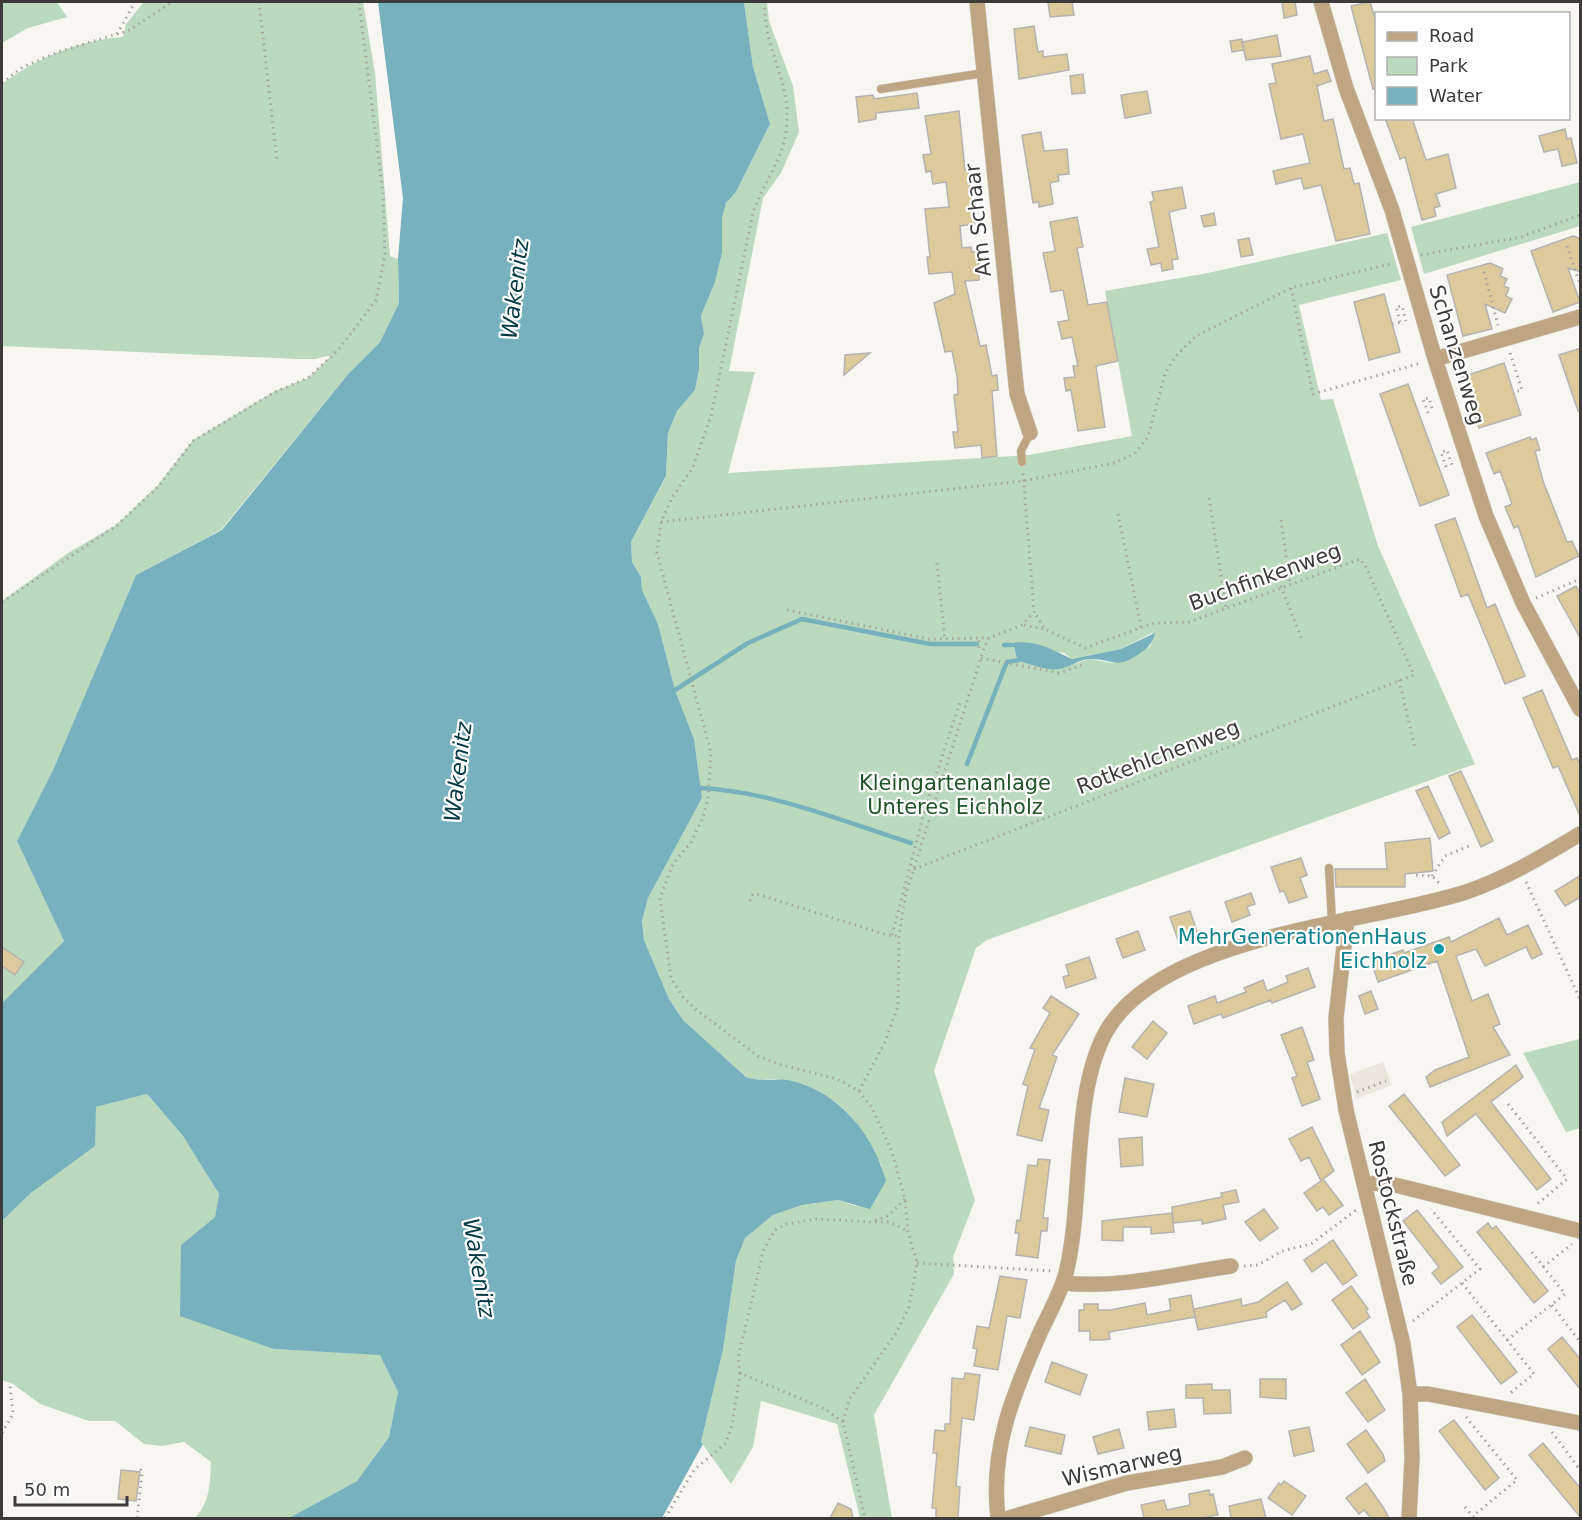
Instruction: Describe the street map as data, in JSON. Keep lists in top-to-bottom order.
{
  "streets": {
    "street": [
      "Am Schaar",
      "Schanzenweg",
      "Rostockstraße",
      "Wismarweg"
    ],
    "path": ["Buchfinkenweg", "Rotkehlchenweg"]
  },
  "crossings": [
    ["Buchfinkenweg", "Rotkehlchenweg"]
  ],
  "water": ["Wakenitz"],
  "parks": ["Kleingartenanlage Unteres Eichholz"],
  "places": ["MehrGenerationenHaus Eichholz"],
  "legend": ["Road", "Park", "Water"],
  "scale_bar": "50 m"
}
